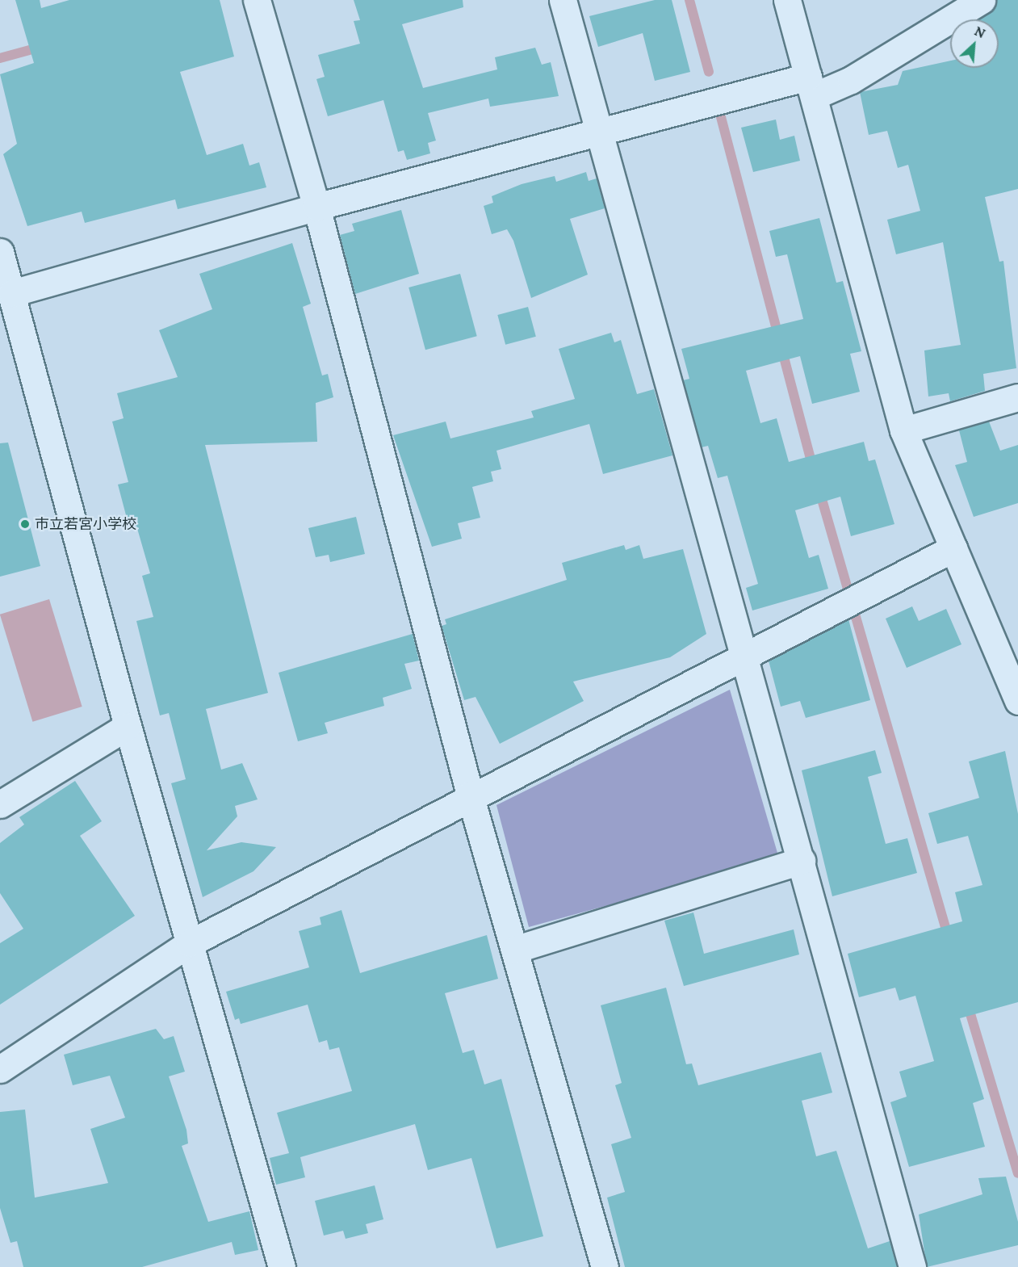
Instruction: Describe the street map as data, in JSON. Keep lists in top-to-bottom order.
{
  "places": ["市立若宮小学校"],
  "north": "top right"
}
